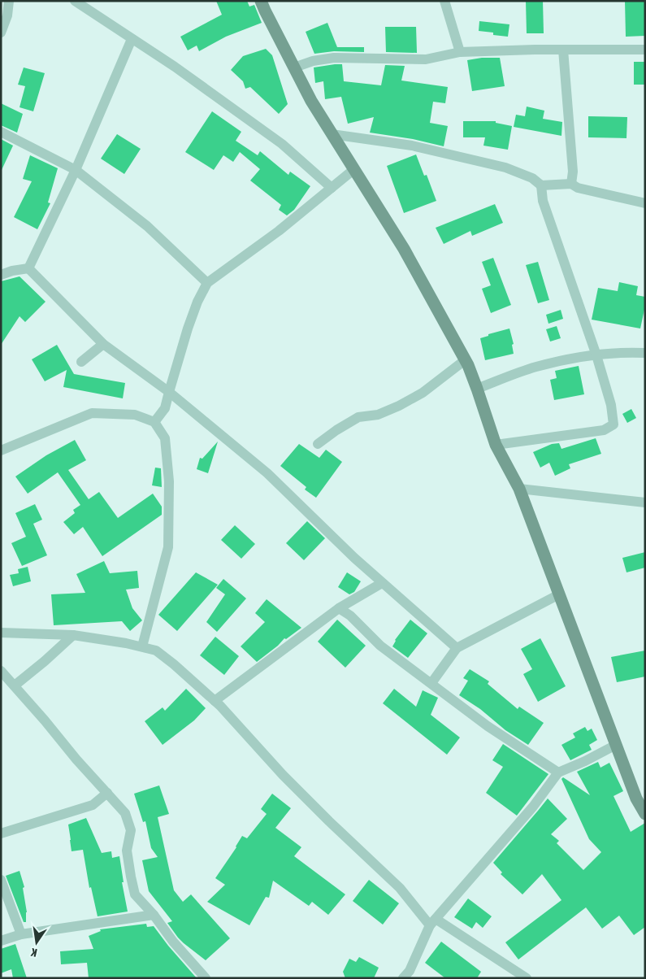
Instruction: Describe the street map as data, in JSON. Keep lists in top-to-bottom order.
{
  "north": "bottom"
}
